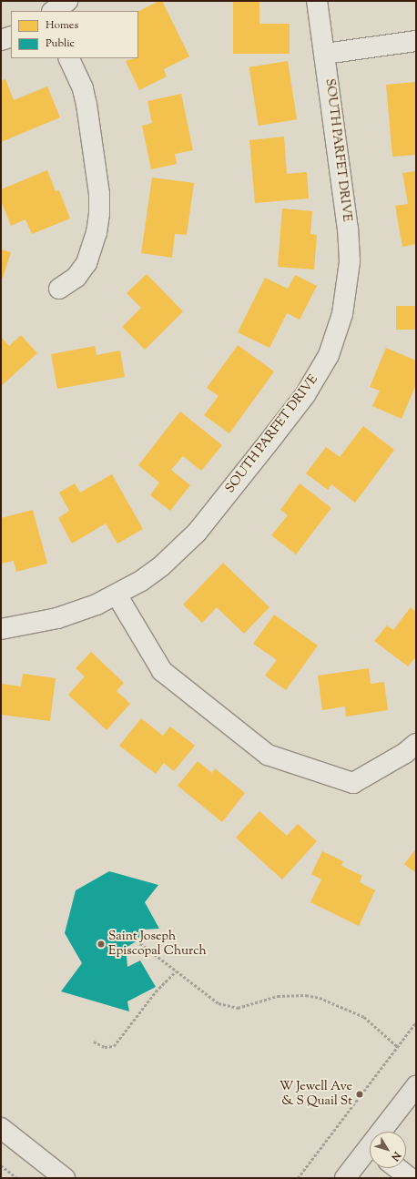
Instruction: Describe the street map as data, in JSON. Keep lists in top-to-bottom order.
{
  "streets": {
    "street": ["SOUTH PARFET DRIVE"]
  },
  "places": ["Saint Joseph Episcopal Church", "W Jewell Ave & S Quail St"],
  "legend": ["Homes", "Public"],
  "north": "bottom right"
}
